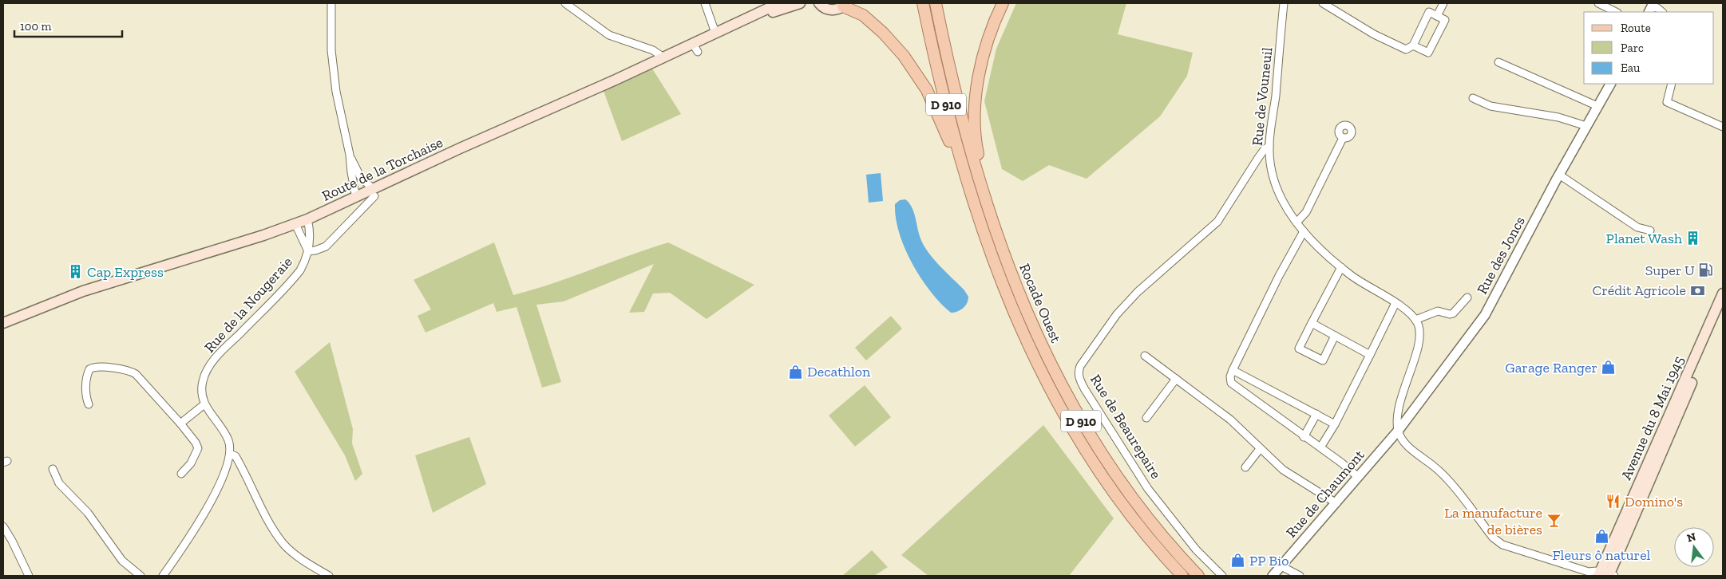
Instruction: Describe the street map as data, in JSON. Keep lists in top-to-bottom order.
{
  "streets": {
    "main road": [
      "D 910",
      "Route de la Torchaise",
      "Rocade Ouest",
      "Avenue du 8 Mai 1945"
    ],
    "street": [
      "Rue de Vouneuil",
      "Rue des Joncs",
      "Rue de la Nougeraie",
      "Rue de Beaurepaire",
      "Rue de Chaumont"
    ]
  },
  "crossings": [
    ["Rue de Vouneuil", "Rue de Beaurepaire"],
    ["Route de la Torchaise", "Rue de la Nougeraie"],
    ["Rue des Joncs", "Rue de Chaumont"]
  ],
  "places": {
    "building": ["Planet Wash", "Cap Express"],
    "fuel station": ["Super U"],
    "bank": ["Crédit Agricole"],
    "shop": [
      "Garage Ranger",
      "Decathlon",
      "Fleurs ô naturel",
      "PP Bio"
    ],
    "restaurant": ["Domino's"],
    "bar": ["La manufacture de bières"]
  },
  "legend": ["Route", "Parc", "Eau"],
  "scale_bar": "100 m",
  "north": "top"
}
